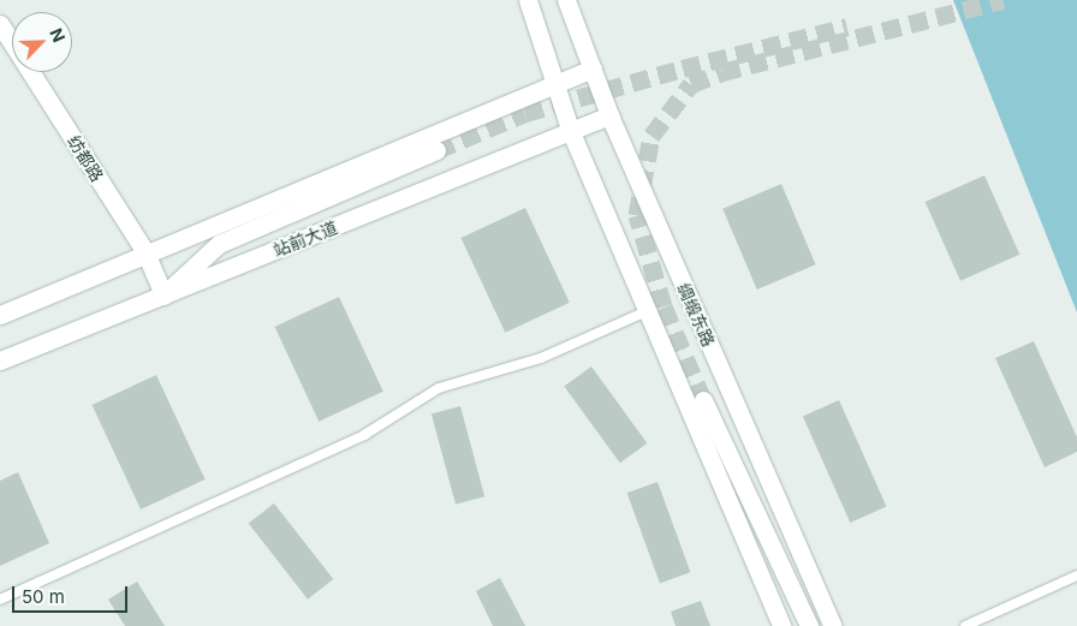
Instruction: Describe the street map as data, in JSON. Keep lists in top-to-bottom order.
{
  "streets": {
    "main road": ["纺都路", "站前大道", "绸缎东路"]
  },
  "crossings": [
    ["纺都路", "站前大道"],
    ["站前大道", "绸缎东路"]
  ],
  "scale_bar": "50 m",
  "north": "top right"
}
